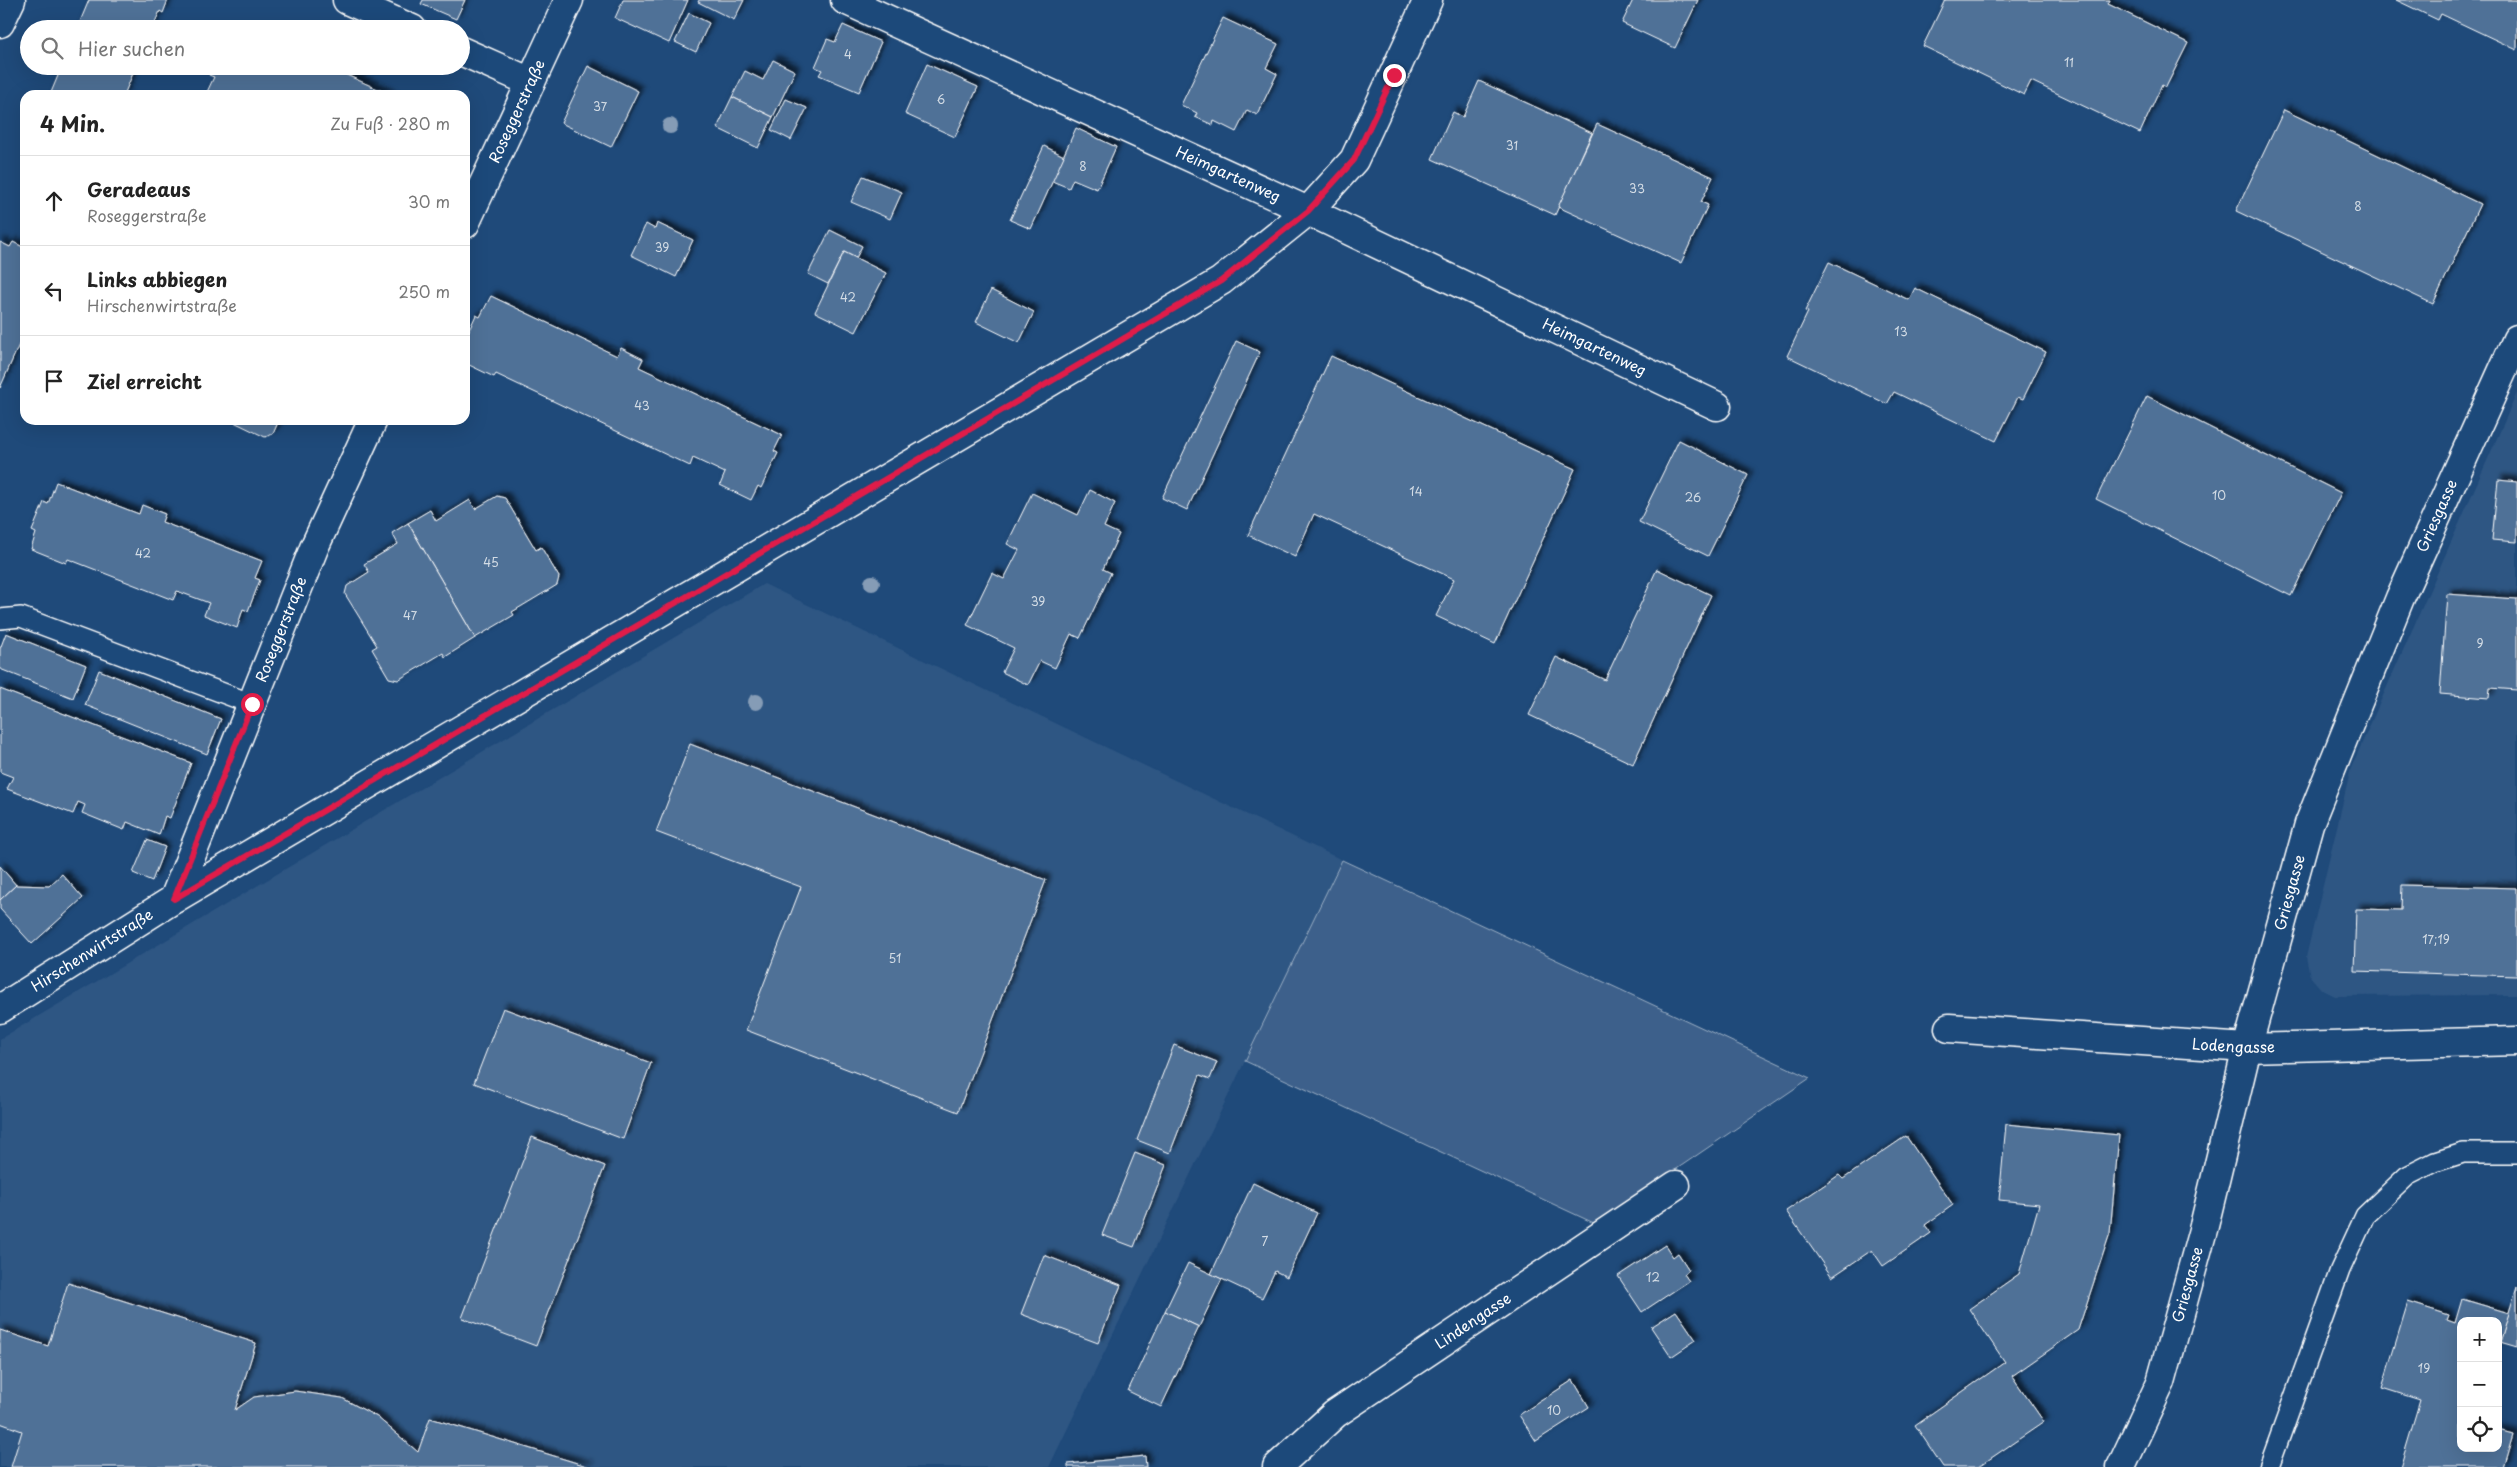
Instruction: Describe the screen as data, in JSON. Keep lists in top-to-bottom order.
{
  "streets": {
    "street": [
      "Roseggerstraße",
      "Heimgartenweg",
      "Griesgasse",
      "Hirschenwirtstraße",
      "Lodengasse",
      "Lindengasse"
    ]
  },
  "crossings": [
    ["Roseggerstraße", "Hirschenwirtstraße"],
    ["Heimgartenweg", "Hirschenwirtstraße"],
    ["Griesgasse", "Lodengasse"]
  ],
  "house_numbers": [
    "4",
    "11",
    "6",
    "37",
    "31",
    "8",
    "33",
    "8",
    "39",
    "42",
    "13",
    "43",
    "14",
    "10",
    "26",
    "42",
    "45",
    "39",
    "47",
    "9",
    "17;19",
    "51",
    "7",
    "12",
    "19",
    "10"
  ],
  "page": {
    "search": "Hier suchen",
    "heading": ["4 Min.", "Zu Fuß · 280 m"],
    "list": [
      ["Geradeaus", "Roseggerstraße", "30 m"],
      ["Links abbiegen", "Hirschenwirtstraße", "250 m"],
      "Ziel erreicht"
    ],
    "map_buttons": ["+", "−"]
  }
}
